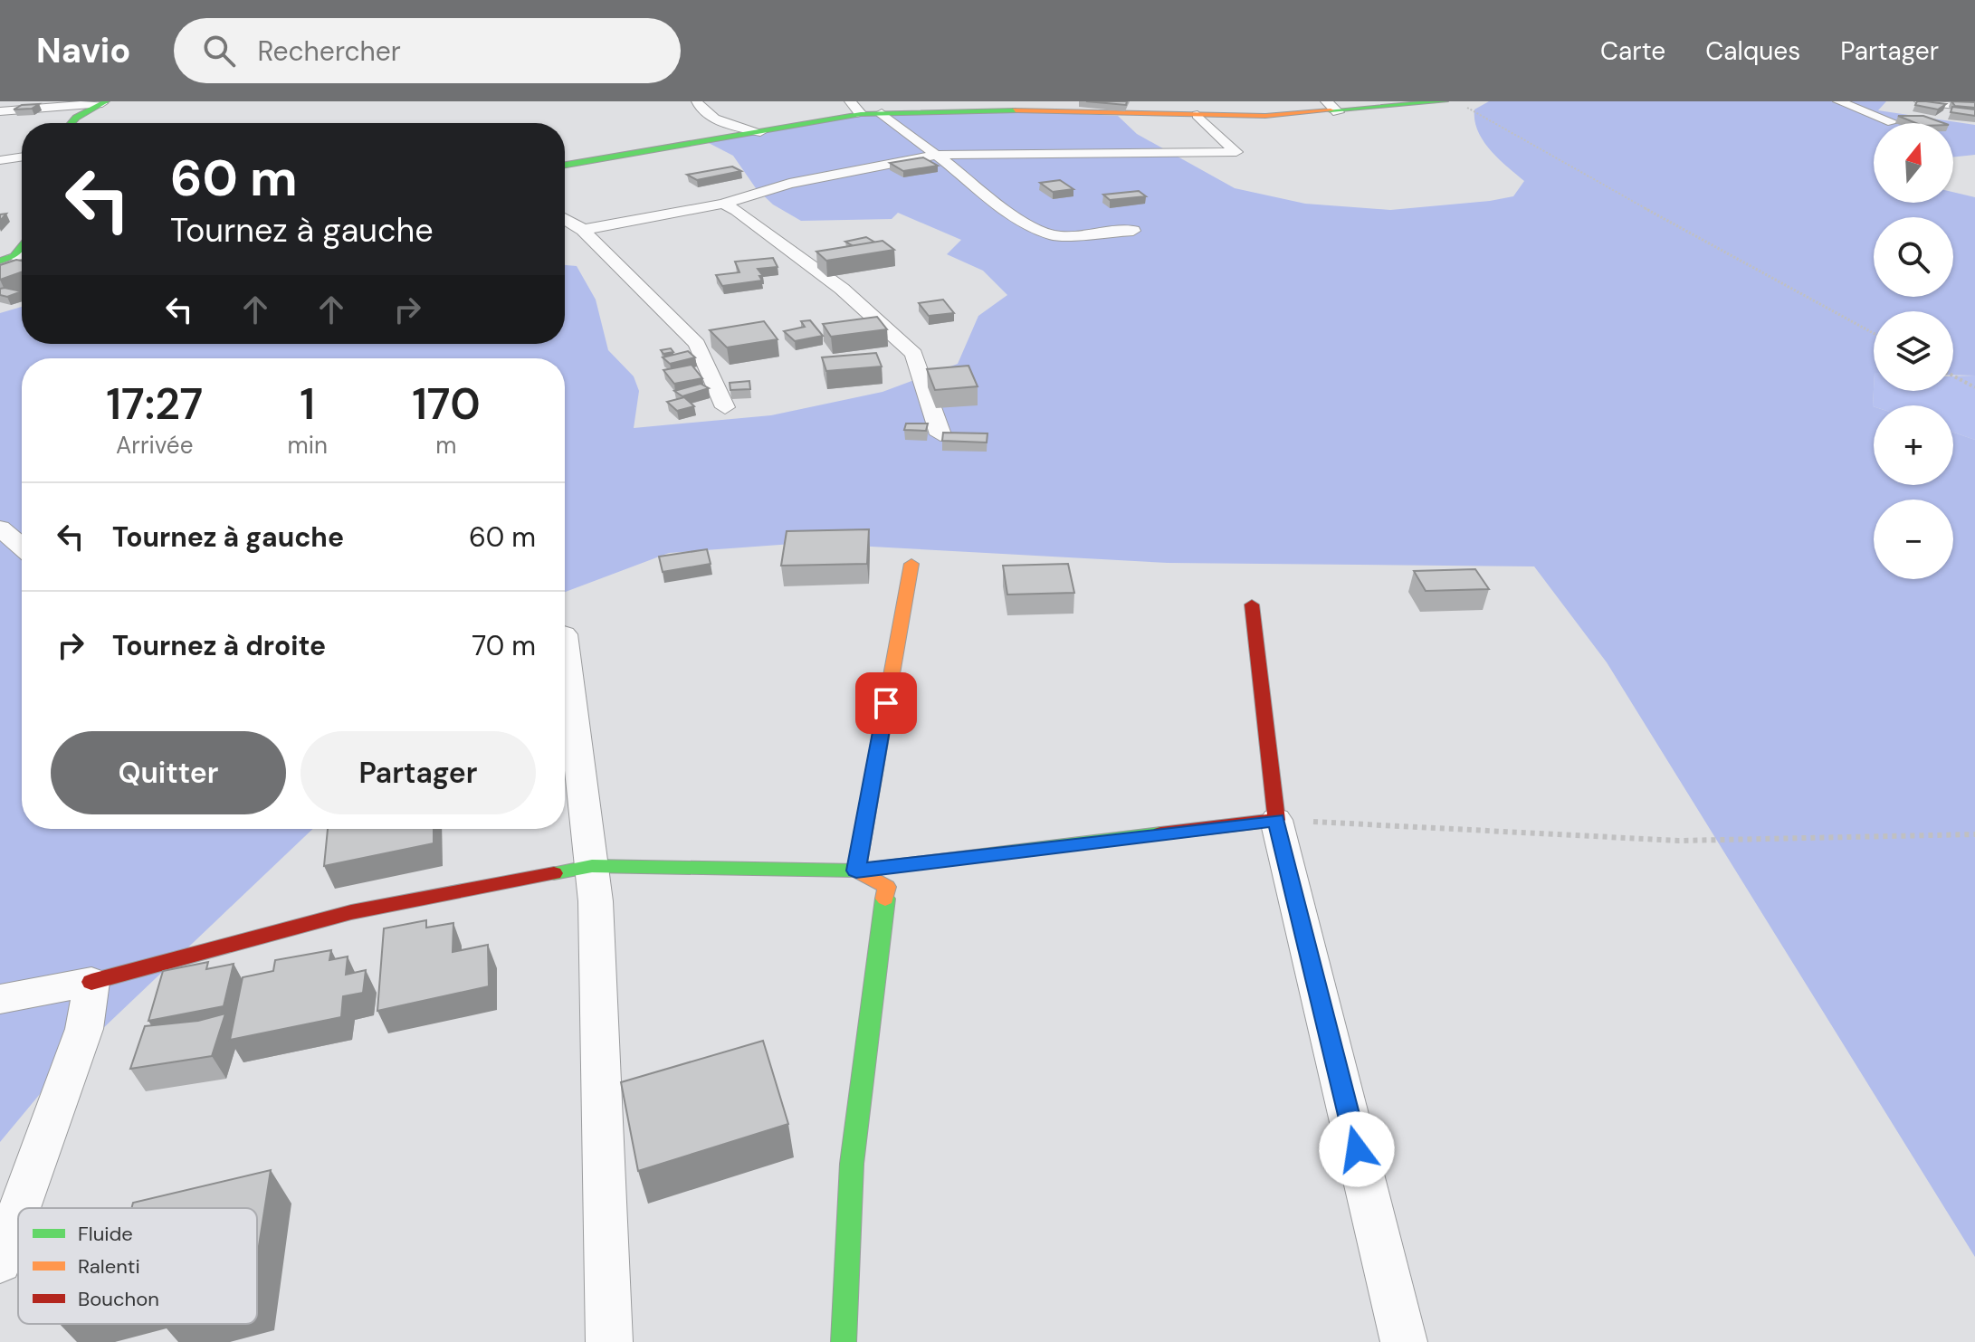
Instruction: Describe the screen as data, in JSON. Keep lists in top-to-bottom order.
{
  "legend": ["Fluide", "Ralenti", "Bouchon"],
  "north": "top",
  "page": {
    "header": "Navio",
    "search": "Rechercher",
    "nav": ["Carte", "Calques", "Partager"],
    "map_buttons": ["+", "−"],
    "turn": ["60 m", "Tournez à gauche"],
    "eta": [
      "17:27",
      "Arrivée",
      "1",
      "min",
      "170",
      "m"
    ],
    "list": [
      {
        "name": "Tournez à gauche",
        "value": "60 m"
      },
      {
        "name": "Tournez à droite",
        "value": "70 m"
      }
    ],
    "buttons": ["Quitter", "Partager"]
  }
}
